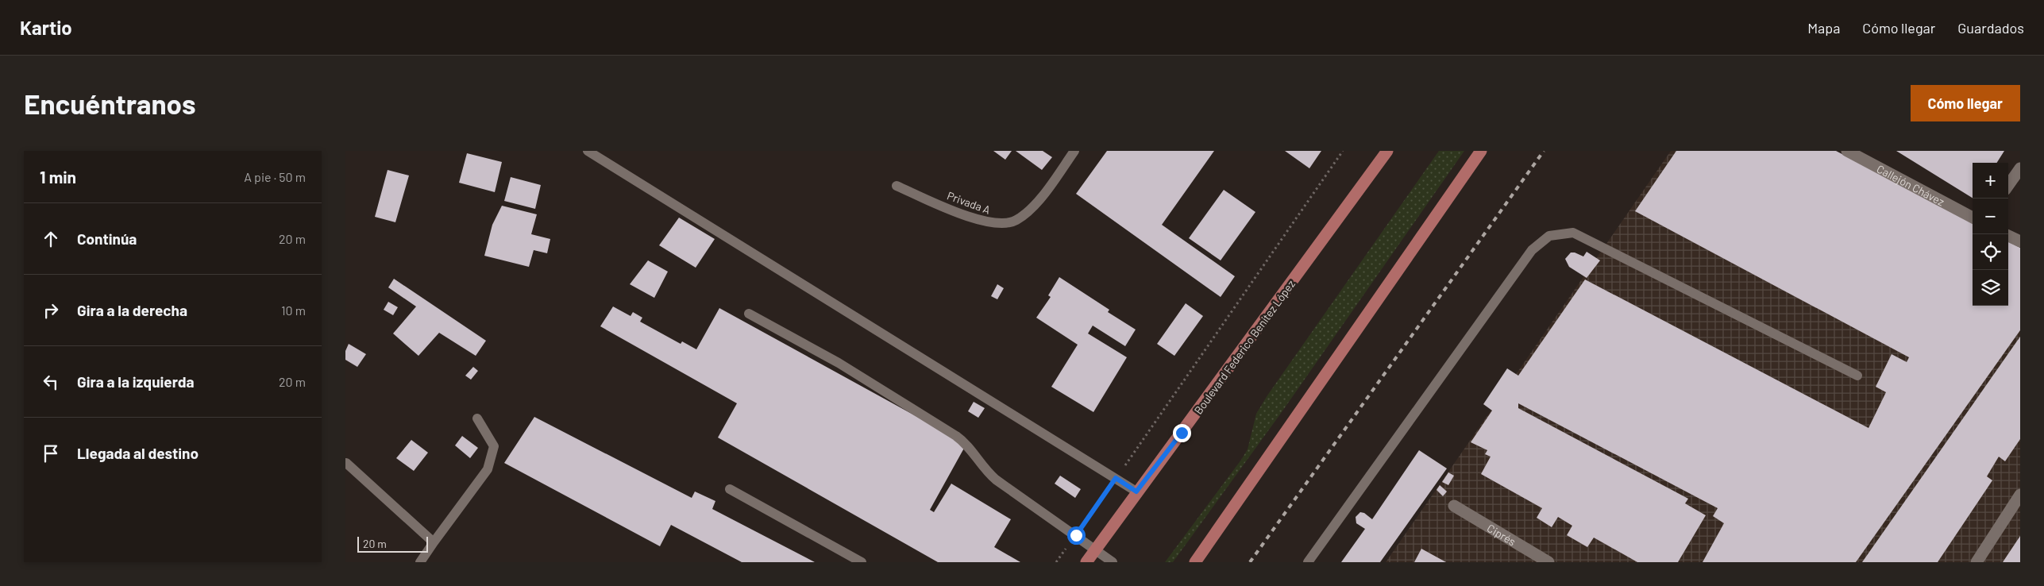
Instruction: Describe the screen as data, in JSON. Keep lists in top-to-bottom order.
{
  "streets": {
    "main road": ["Boulevard Federico Benítez López"],
    "street": ["Callejón Chávez", "Ciprés"],
    "lane": ["Privada A"]
  },
  "scale_bar": "20 m",
  "page": {
    "header": "Kartio",
    "nav": ["Mapa", "Cómo llegar", "Guardados"],
    "buttons": "Cómo llegar",
    "title": "Encuéntranos",
    "heading": ["1 min", "A pie · 50 m"],
    "map_buttons": ["+", "−"],
    "list": [
      ["Continúa", "20 m"],
      ["Gira a la derecha", "10 m"],
      ["Gira a la izquierda", "20 m"],
      "Llegada al destino"
    ],
    "scale": "20 m"
  }
}
